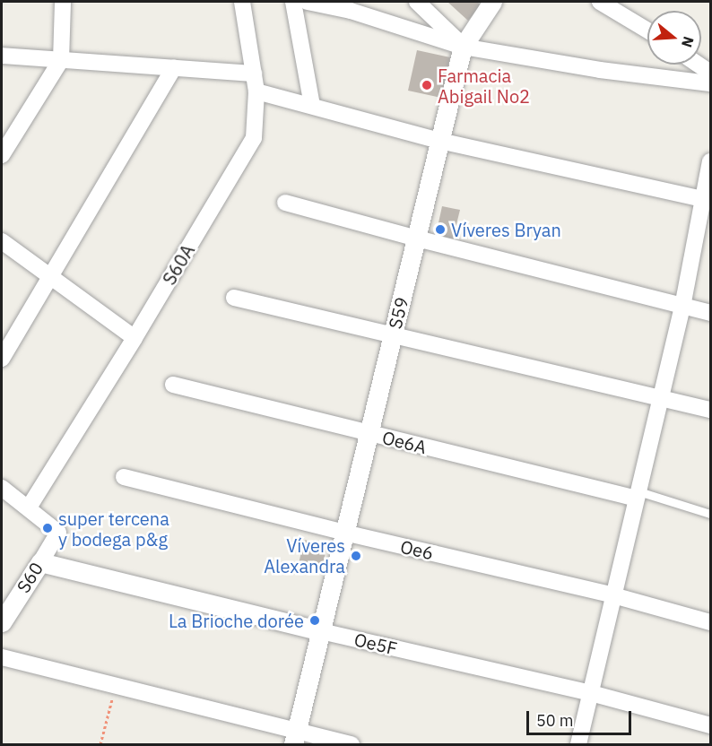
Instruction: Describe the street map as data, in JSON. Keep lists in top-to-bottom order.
{
  "streets": {
    "street": [
      "S60A",
      "S59",
      "Oe6A",
      "Oe6",
      "S60",
      "Oe5F"
    ]
  },
  "crossings": [
    ["S60A", "S60"],
    ["S59", "Oe6A"],
    ["S59", "Oe6"],
    ["S59", "Oe5F"],
    ["S60", "Oe5F"]
  ],
  "places": [
    "Farmacia Abigail No2",
    "Víveres Bryan",
    "super tercena y bodega p&g",
    "Víveres Alexandra",
    "La Brioche dorée"
  ],
  "scale_bar": "50 m",
  "north": "right"
}
